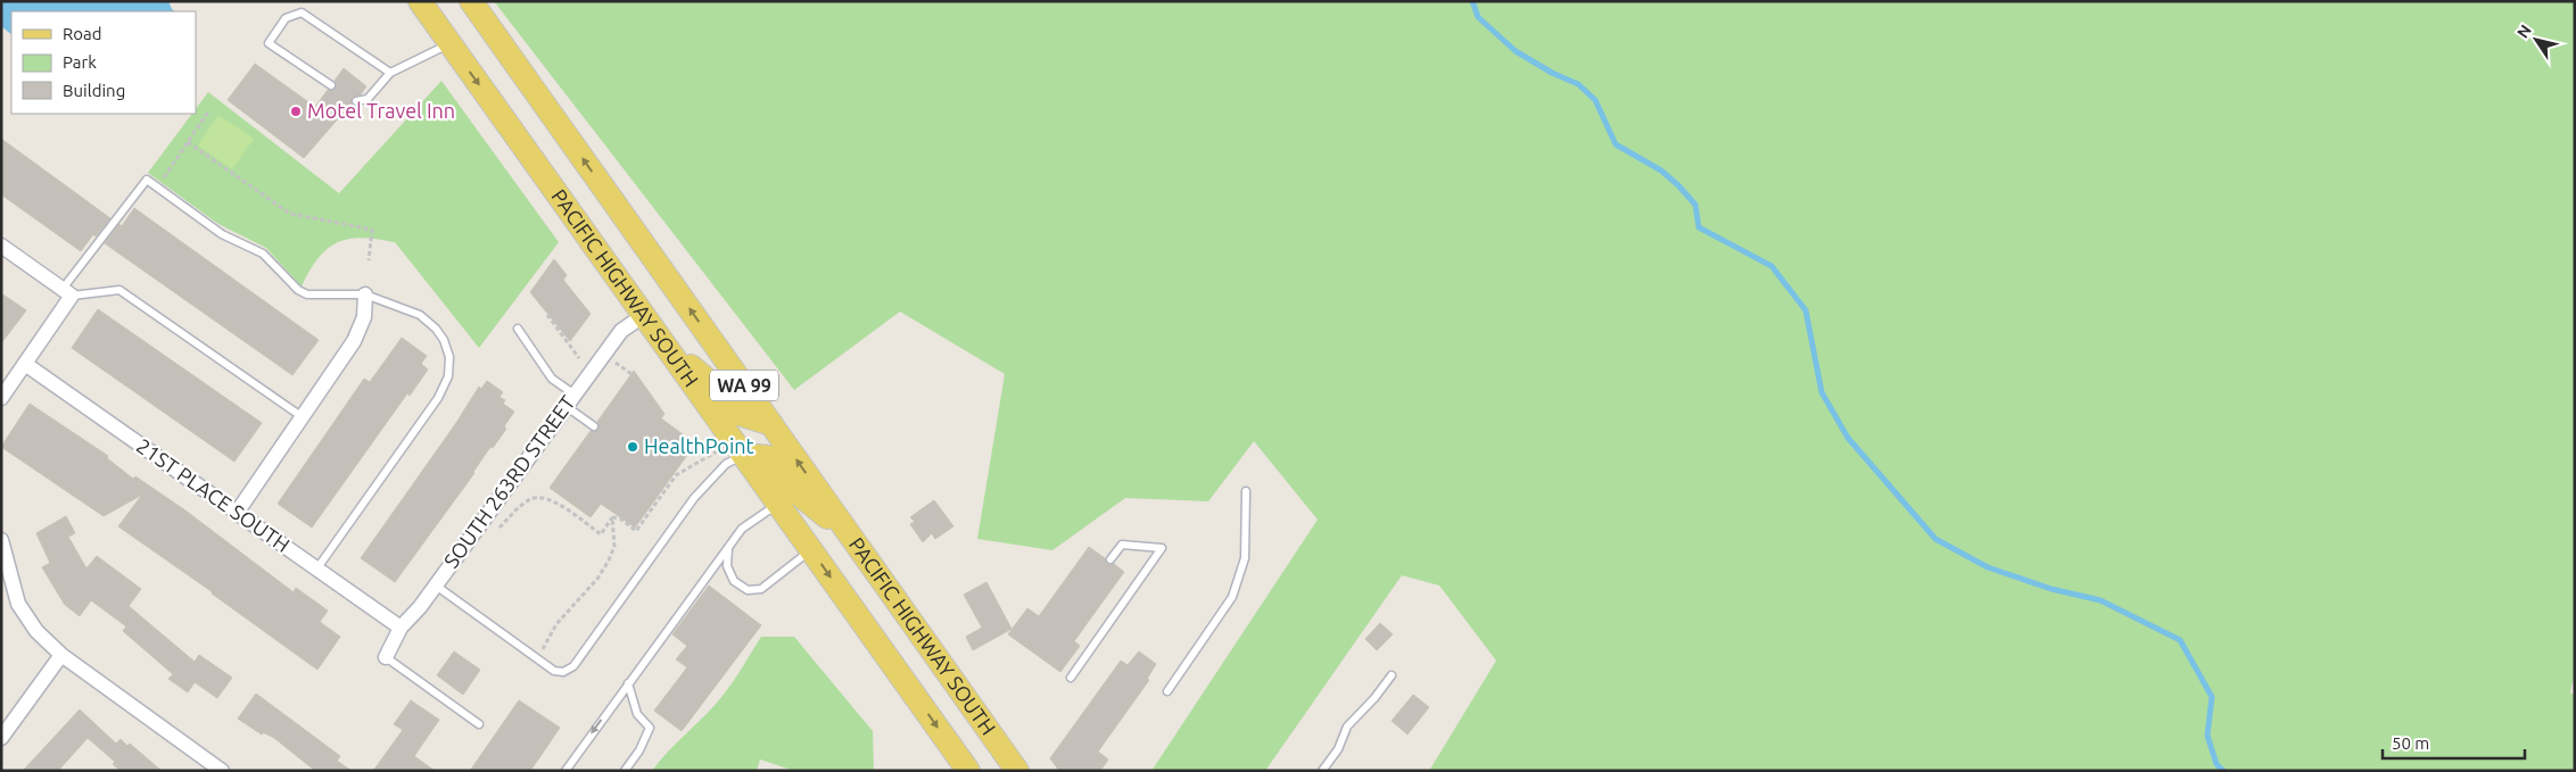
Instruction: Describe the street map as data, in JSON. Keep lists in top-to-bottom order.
{
  "streets": {
    "main road": ["PACIFIC HIGHWAY SOUTH", "WA 99"],
    "street": ["SOUTH 263RD STREET", "21ST PLACE SOUTH"]
  },
  "crossings": [
    ["PACIFIC HIGHWAY SOUTH", "SOUTH 263RD STREET"],
    ["SOUTH 263RD STREET", "21ST PLACE SOUTH"]
  ],
  "places": ["Motel Travel Inn", "HealthPoint"],
  "legend": ["Road", "Park", "Building"],
  "scale_bar": "50 m",
  "north": "top left"
}
